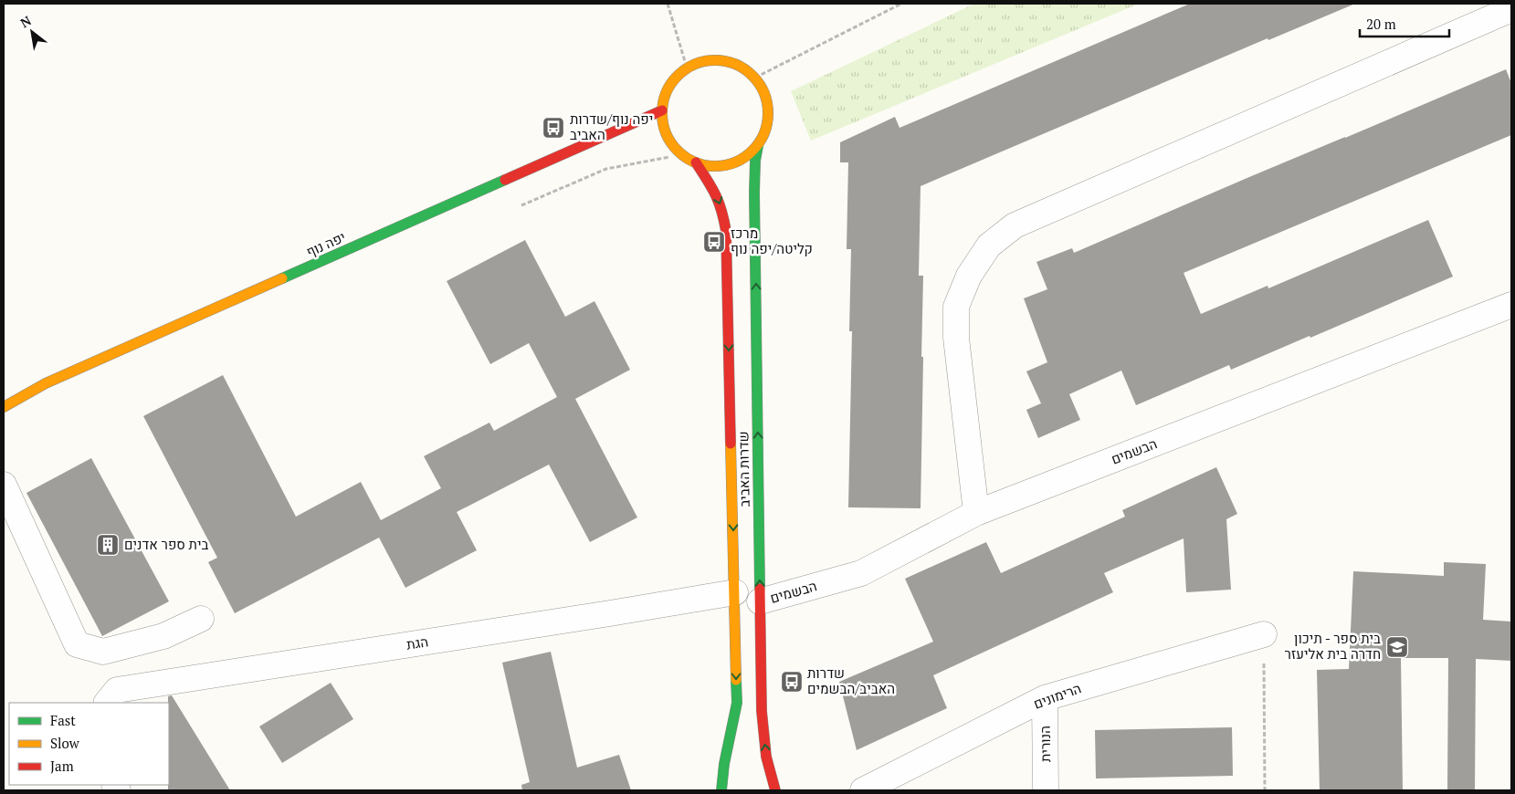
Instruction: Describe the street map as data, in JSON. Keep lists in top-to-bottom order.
{
  "streets": {
    "street": [
      "יפה נוף",
      "הבשמים",
      "שדרות האביב",
      "הגת",
      "הרימונים",
      "הנורית"
    ]
  },
  "crossings": [
    ["יפה נוף", "שדרות האביב"],
    ["הבשמים", "שדרות האביב"],
    ["שדרות האביב", "הגת"],
    ["הרימונים", "הנורית"]
  ],
  "places": {
    "bus stop": ["יפה נוף/שדרות האביב", "מרכז קליטה/יפה נוף", "שדרות האביב/הבשמים"],
    "building": ["בית ספר אדנים"],
    "school or university": ["בית ספר - תיכון חדרה בית אליעזר"]
  },
  "legend": ["Fast", "Slow", "Jam"],
  "scale_bar": "20 m",
  "north": "top left"
}
